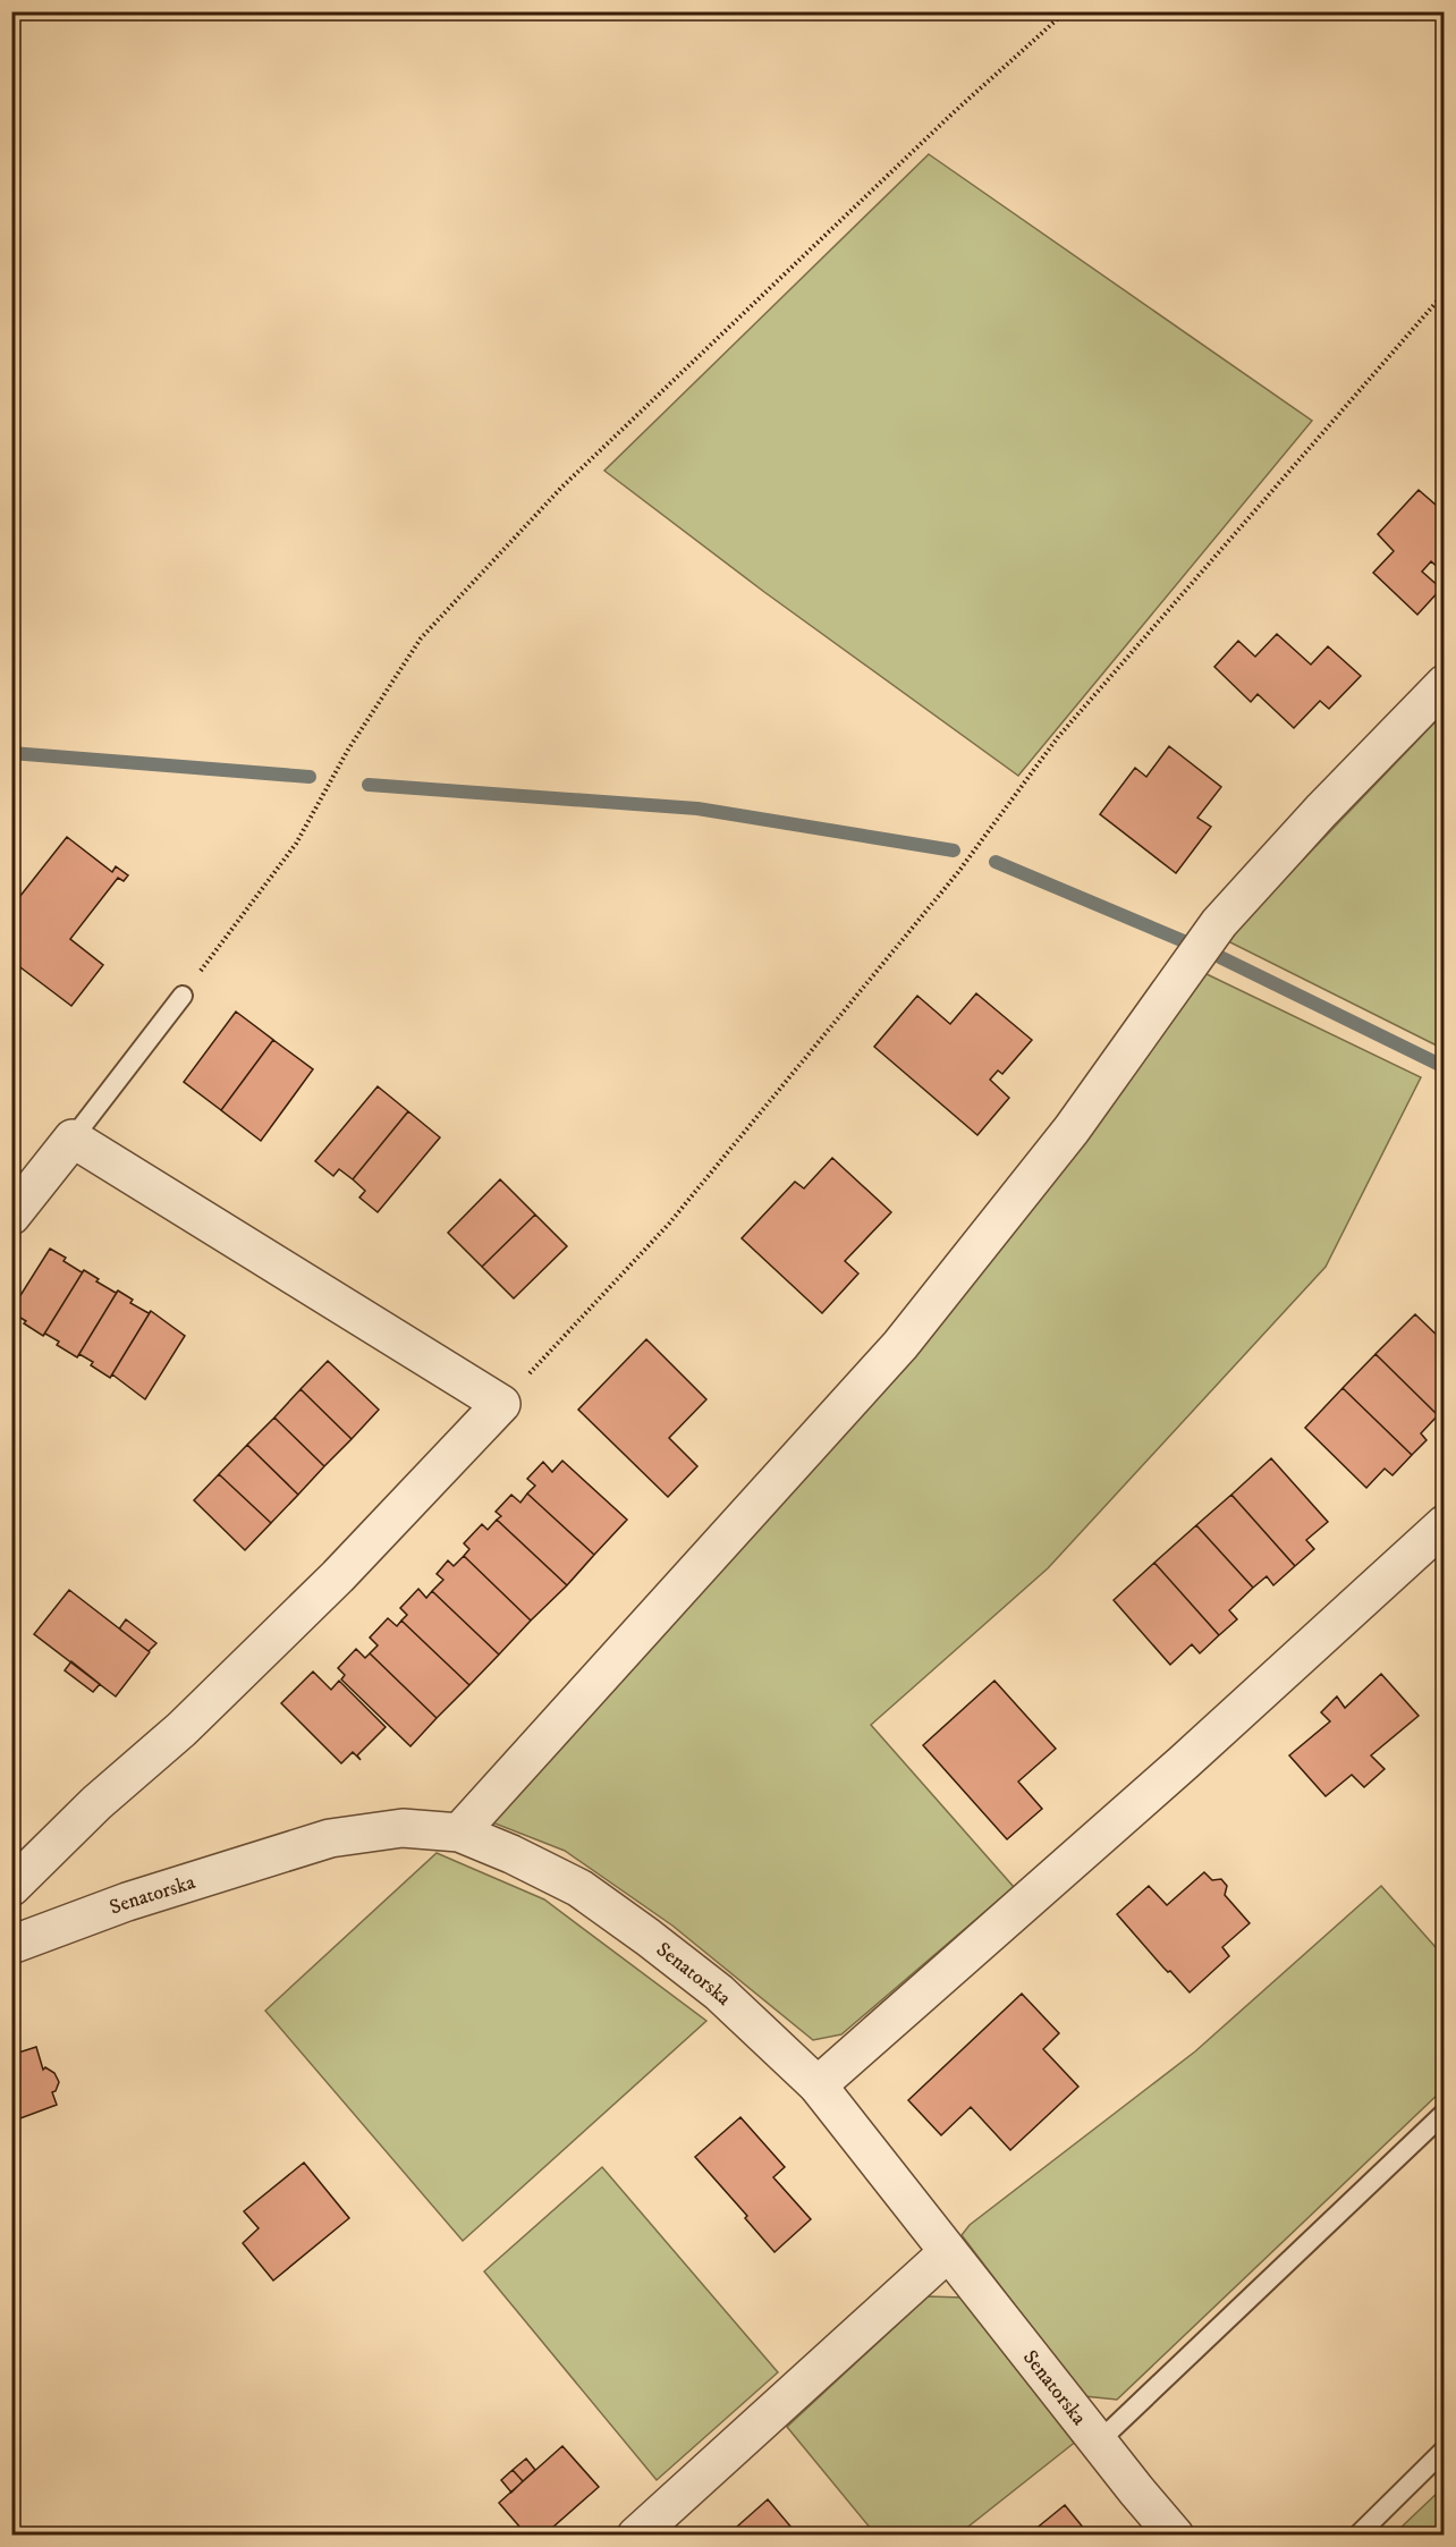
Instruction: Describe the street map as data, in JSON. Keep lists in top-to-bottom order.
{
  "streets": {
    "street": ["Senatorska"]
  }
}
